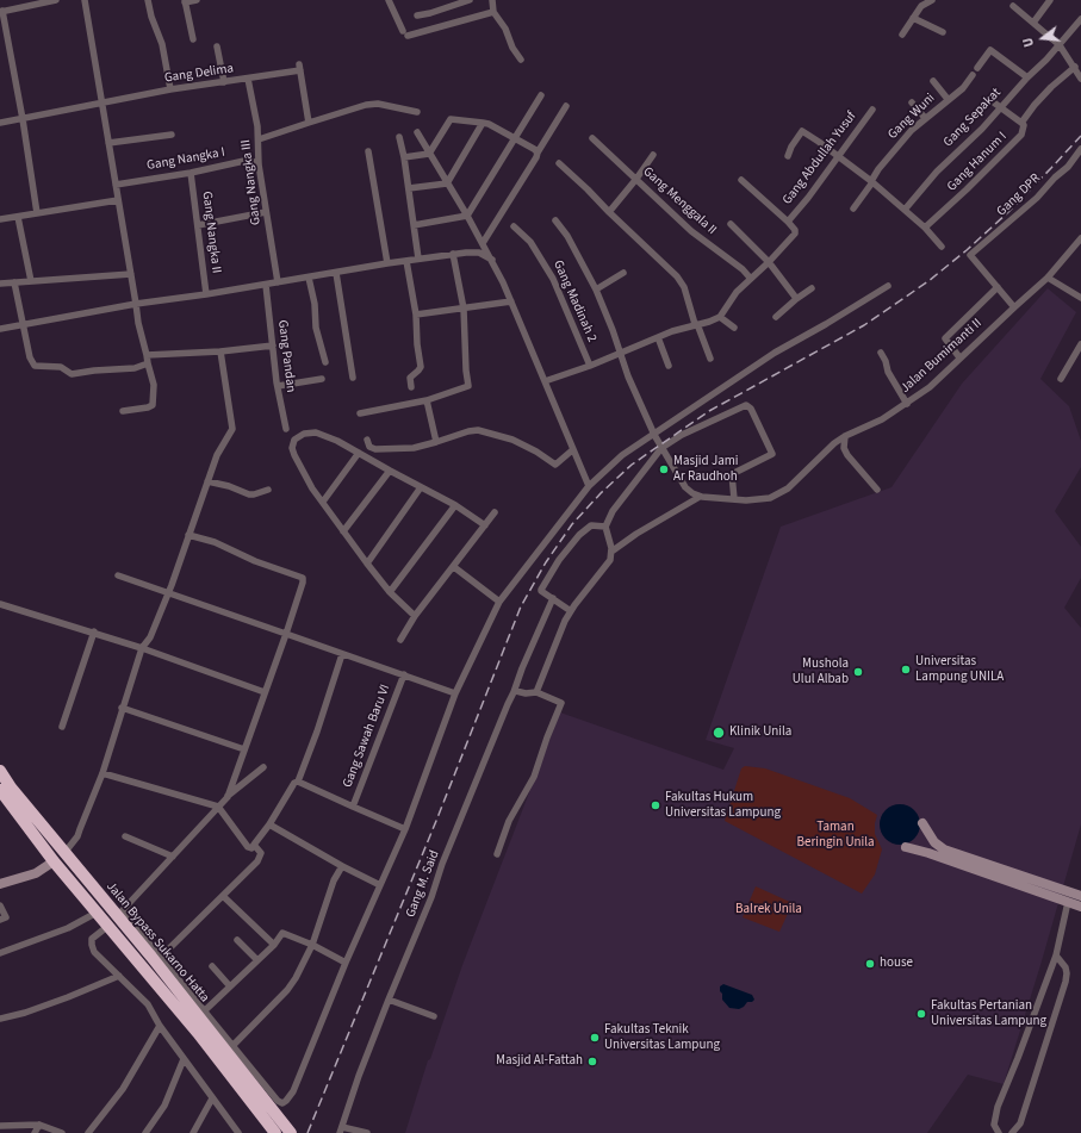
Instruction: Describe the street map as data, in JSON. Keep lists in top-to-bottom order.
{
  "streets": {
    "highway": ["Jalan Bypass Sukarno Hatta"],
    "street": [
      "Gang Delima",
      "Gang Wuni",
      "Gang Sepakat",
      "Gang Abdullah Yusuf",
      "Gang Nangka I",
      "Gang Hanum I",
      "Gang Nangka III",
      "Gang DPR",
      "Gang Menggala II",
      "Gang Nangka II",
      "Gang Madinah 2",
      "Gang Pandan",
      "Jalan Bumimanti II",
      "Gang Sawah Baru VI",
      "Gang M. Said"
    ]
  },
  "crossings": [
    ["Gang Delima", "Gang Nangka III"],
    ["Gang Nangka I", "Gang Nangka III"],
    ["Gang Nangka I", "Gang Nangka II"]
  ],
  "parks": ["Taman Beringin Unila", "Balrek Unila"],
  "places": [
    "Masjid Jami Ar Raudhoh",
    "Universitas Lampung UNILA",
    "Mushola Ulul Albab",
    "Klinik Unila",
    "Fakultas Hukum Universitas Lampung",
    "house",
    "Fakultas Pertanian Universitas Lampung",
    "Fakultas Teknik Universitas Lampung",
    "Masjid Al-Fattah"
  ],
  "north": "left"
}
